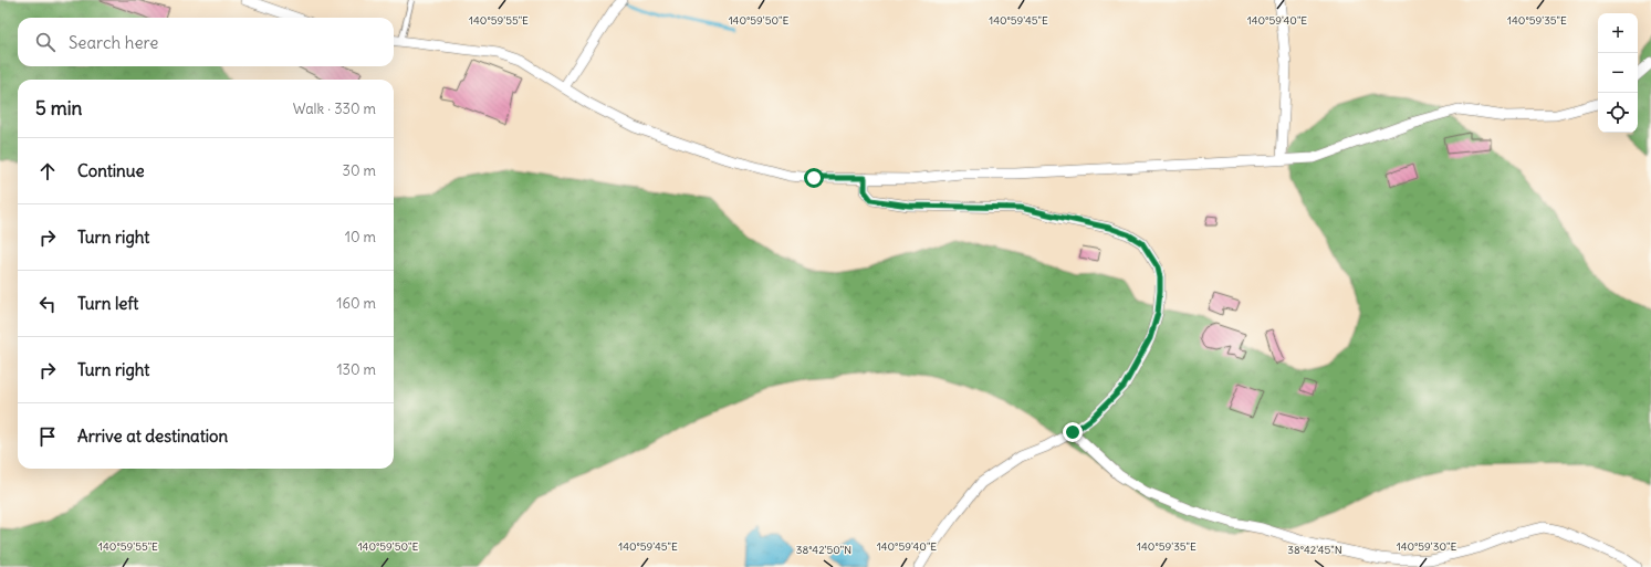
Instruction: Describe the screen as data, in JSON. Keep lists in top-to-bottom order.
{
  "page": {
    "map_buttons": ["+", "−"],
    "search": "Search here",
    "heading": ["5 min", "Walk · 330 m"],
    "list": [
      ["Continue", "30 m"],
      ["Turn right", "10 m"],
      ["Turn left", "160 m"],
      ["Turn right", "130 m"],
      "Arrive at destination"
    ]
  },
  "coordinates": [
    "140°59'55\"E",
    "140°59'50\"E",
    "140°59'45\"E",
    "140°59'40\"E",
    "140°59'35\"E",
    "140°59'30\"E",
    "38°42'50\"N",
    "38°42'45\"N"
  ]
}
